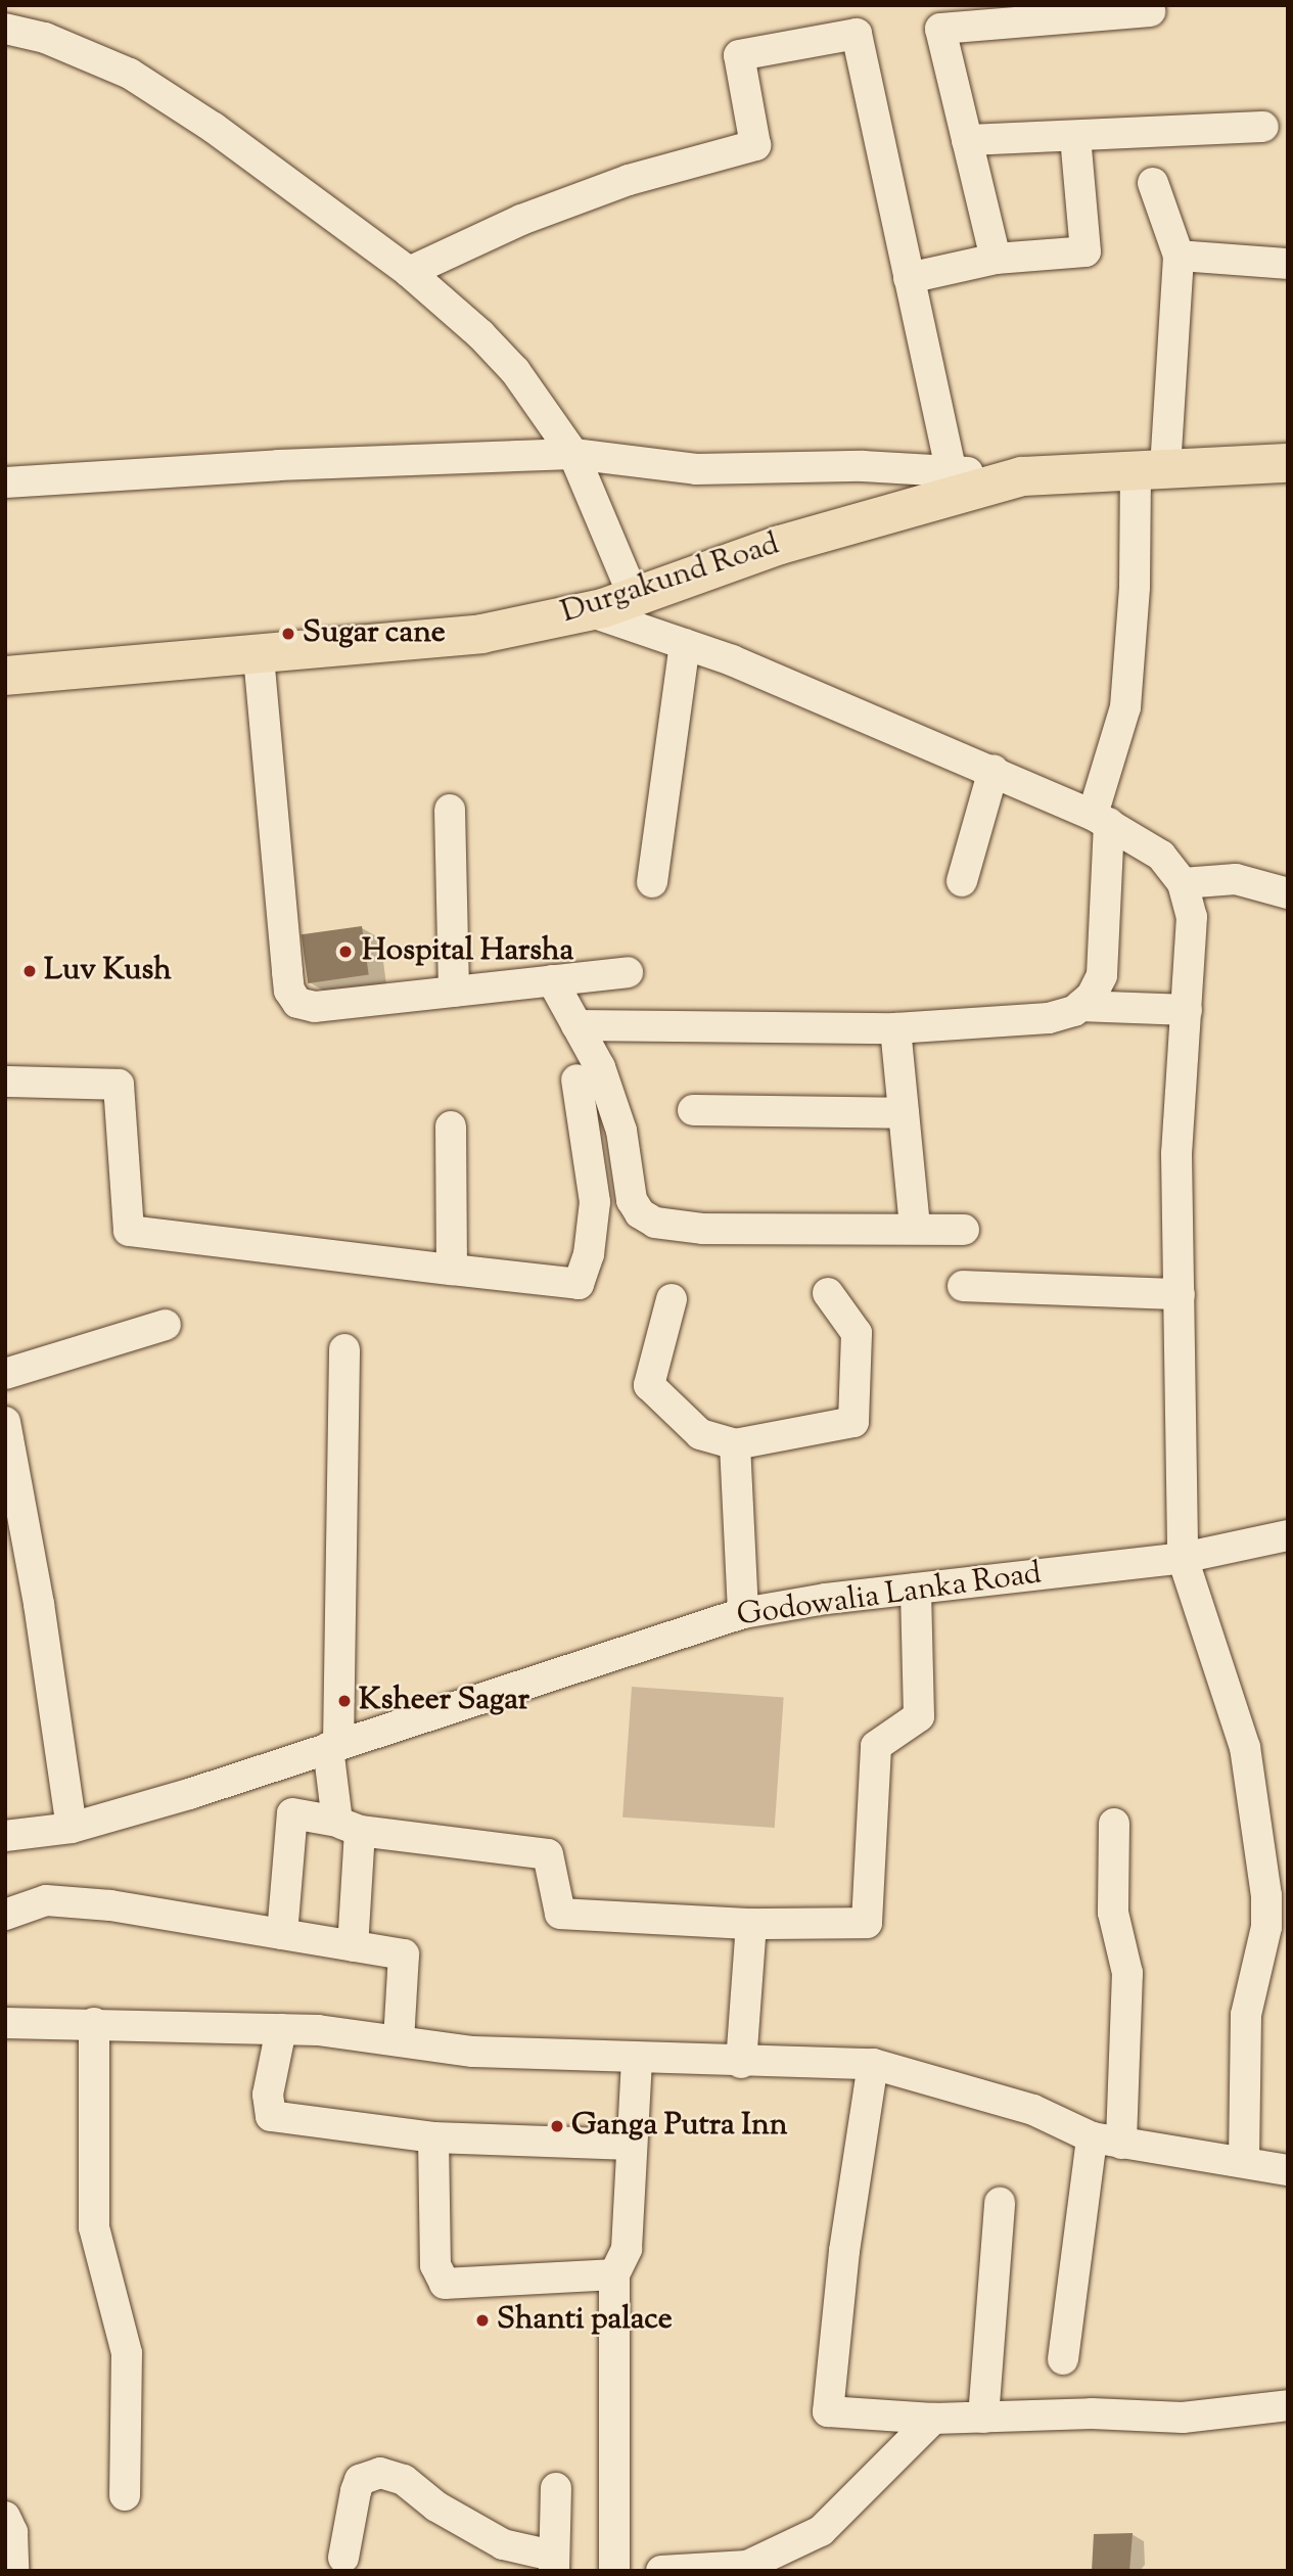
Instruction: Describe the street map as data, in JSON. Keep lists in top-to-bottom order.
{
  "streets": {
    "main road": ["Durgakund Road"],
    "street": ["Godowalia Lanka Road"]
  },
  "places": [
    "Sugar cane",
    "Hospital Harsha",
    "Luv Kush",
    "Ksheer Sagar",
    "Ganga Putra Inn",
    "Shanti palace"
  ]
}
